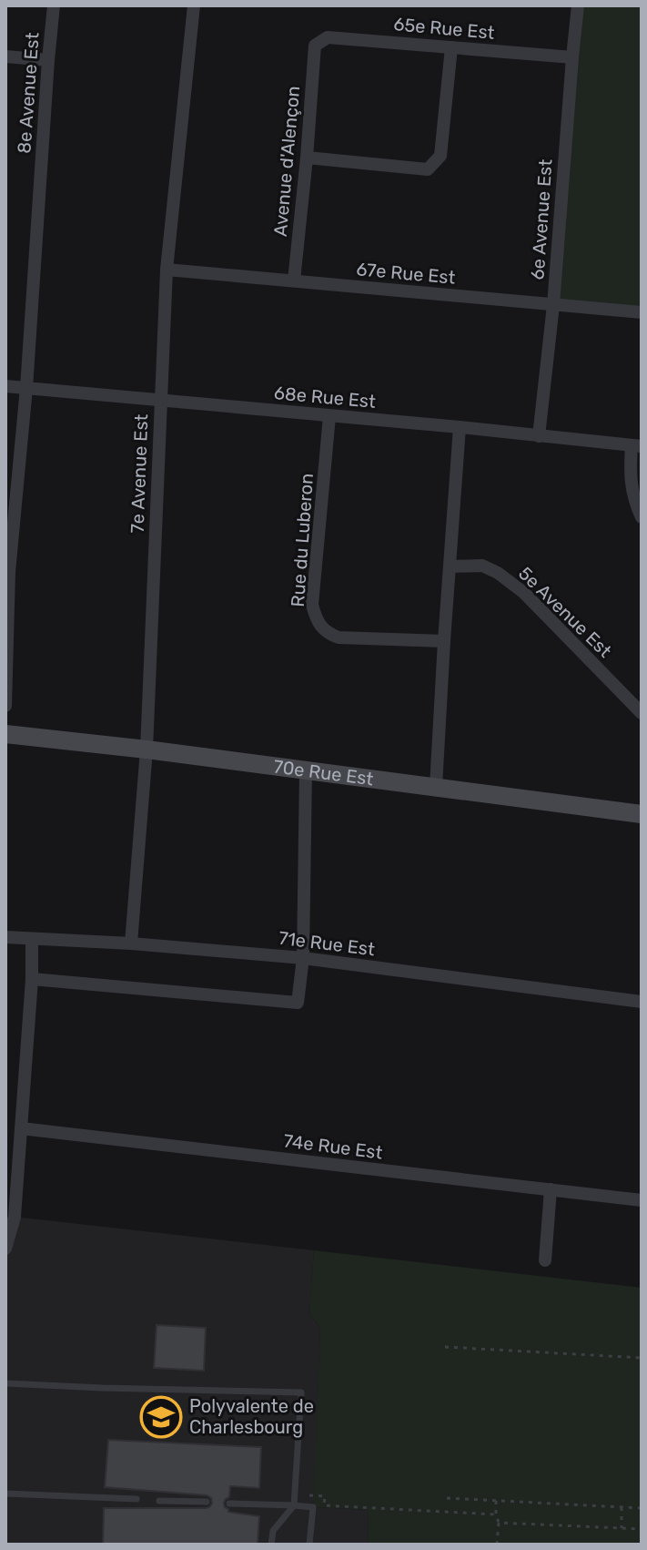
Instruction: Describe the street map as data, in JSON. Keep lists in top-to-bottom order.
{
  "streets": {
    "street": [
      "65e Rue Est",
      "8e Avenue Est",
      "Avenue d'Alençon",
      "6e Avenue Est",
      "67e Rue Est",
      "68e Rue Est",
      "7e Avenue Est",
      "Rue du Luberon",
      "5e Avenue Est",
      "70e Rue Est",
      "71e Rue Est",
      "74e Rue Est"
    ]
  },
  "crossings": [
    ["65e Rue Est", "Avenue d'Alençon"],
    ["65e Rue Est", "6e Avenue Est"],
    ["8e Avenue Est", "68e Rue Est"],
    ["Avenue d'Alençon", "67e Rue Est"],
    ["6e Avenue Est", "67e Rue Est"],
    ["6e Avenue Est", "68e Rue Est"],
    ["67e Rue Est", "7e Avenue Est"],
    ["68e Rue Est", "7e Avenue Est"],
    ["68e Rue Est", "Rue du Luberon"],
    ["7e Avenue Est", "70e Rue Est"],
    ["7e Avenue Est", "71e Rue Est"]
  ],
  "places": {
    "school or university": ["Polyvalente de Charlesbourg"]
  }
}
